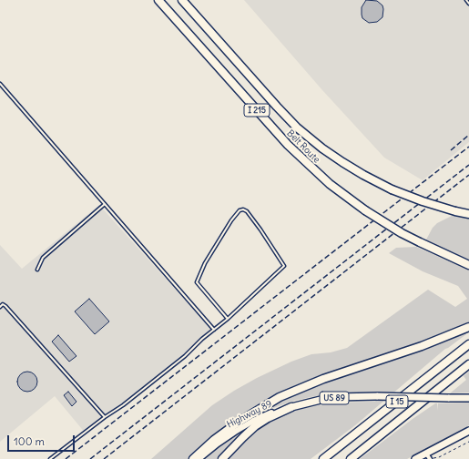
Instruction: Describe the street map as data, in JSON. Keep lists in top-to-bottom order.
{
  "streets": {
    "highway": ["I 215", "Belt Route", "I 15"],
    "main road": ["US 89", "Highway 89"]
  },
  "scale_bar": "100 m"
}
